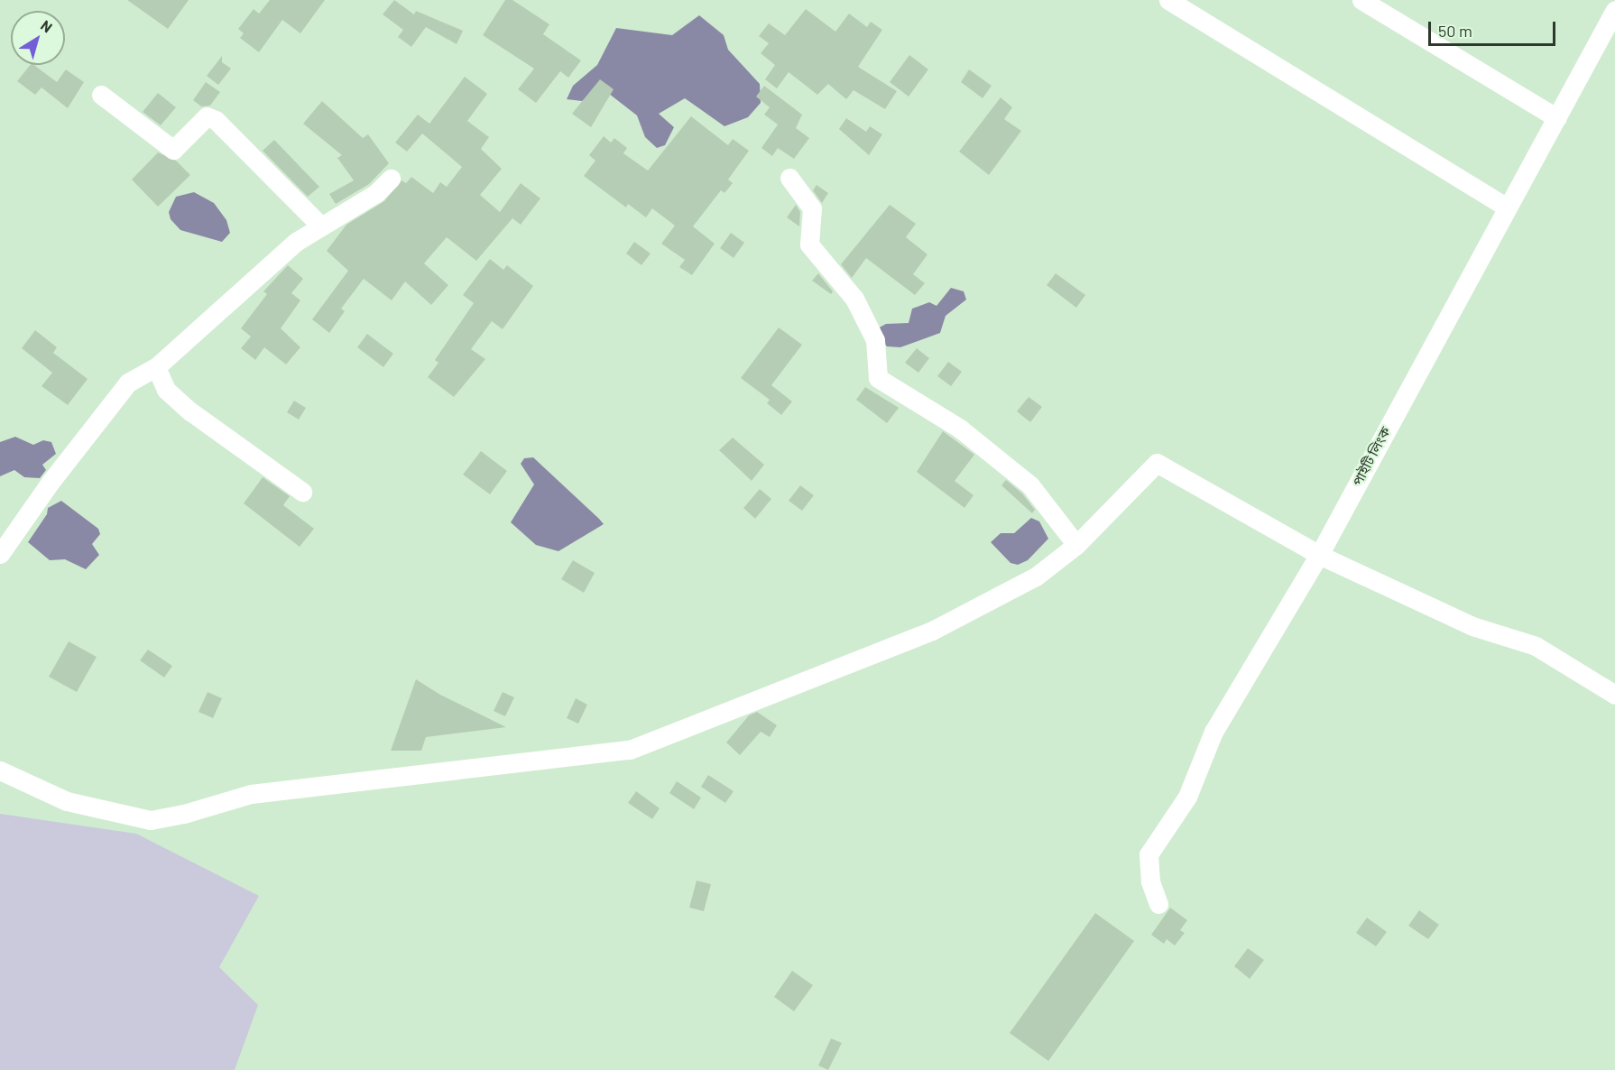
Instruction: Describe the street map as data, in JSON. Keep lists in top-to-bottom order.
{
  "streets": {
    "street": ["পাইটি লিংক"]
  },
  "scale_bar": "50 m",
  "north": "top right"
}
